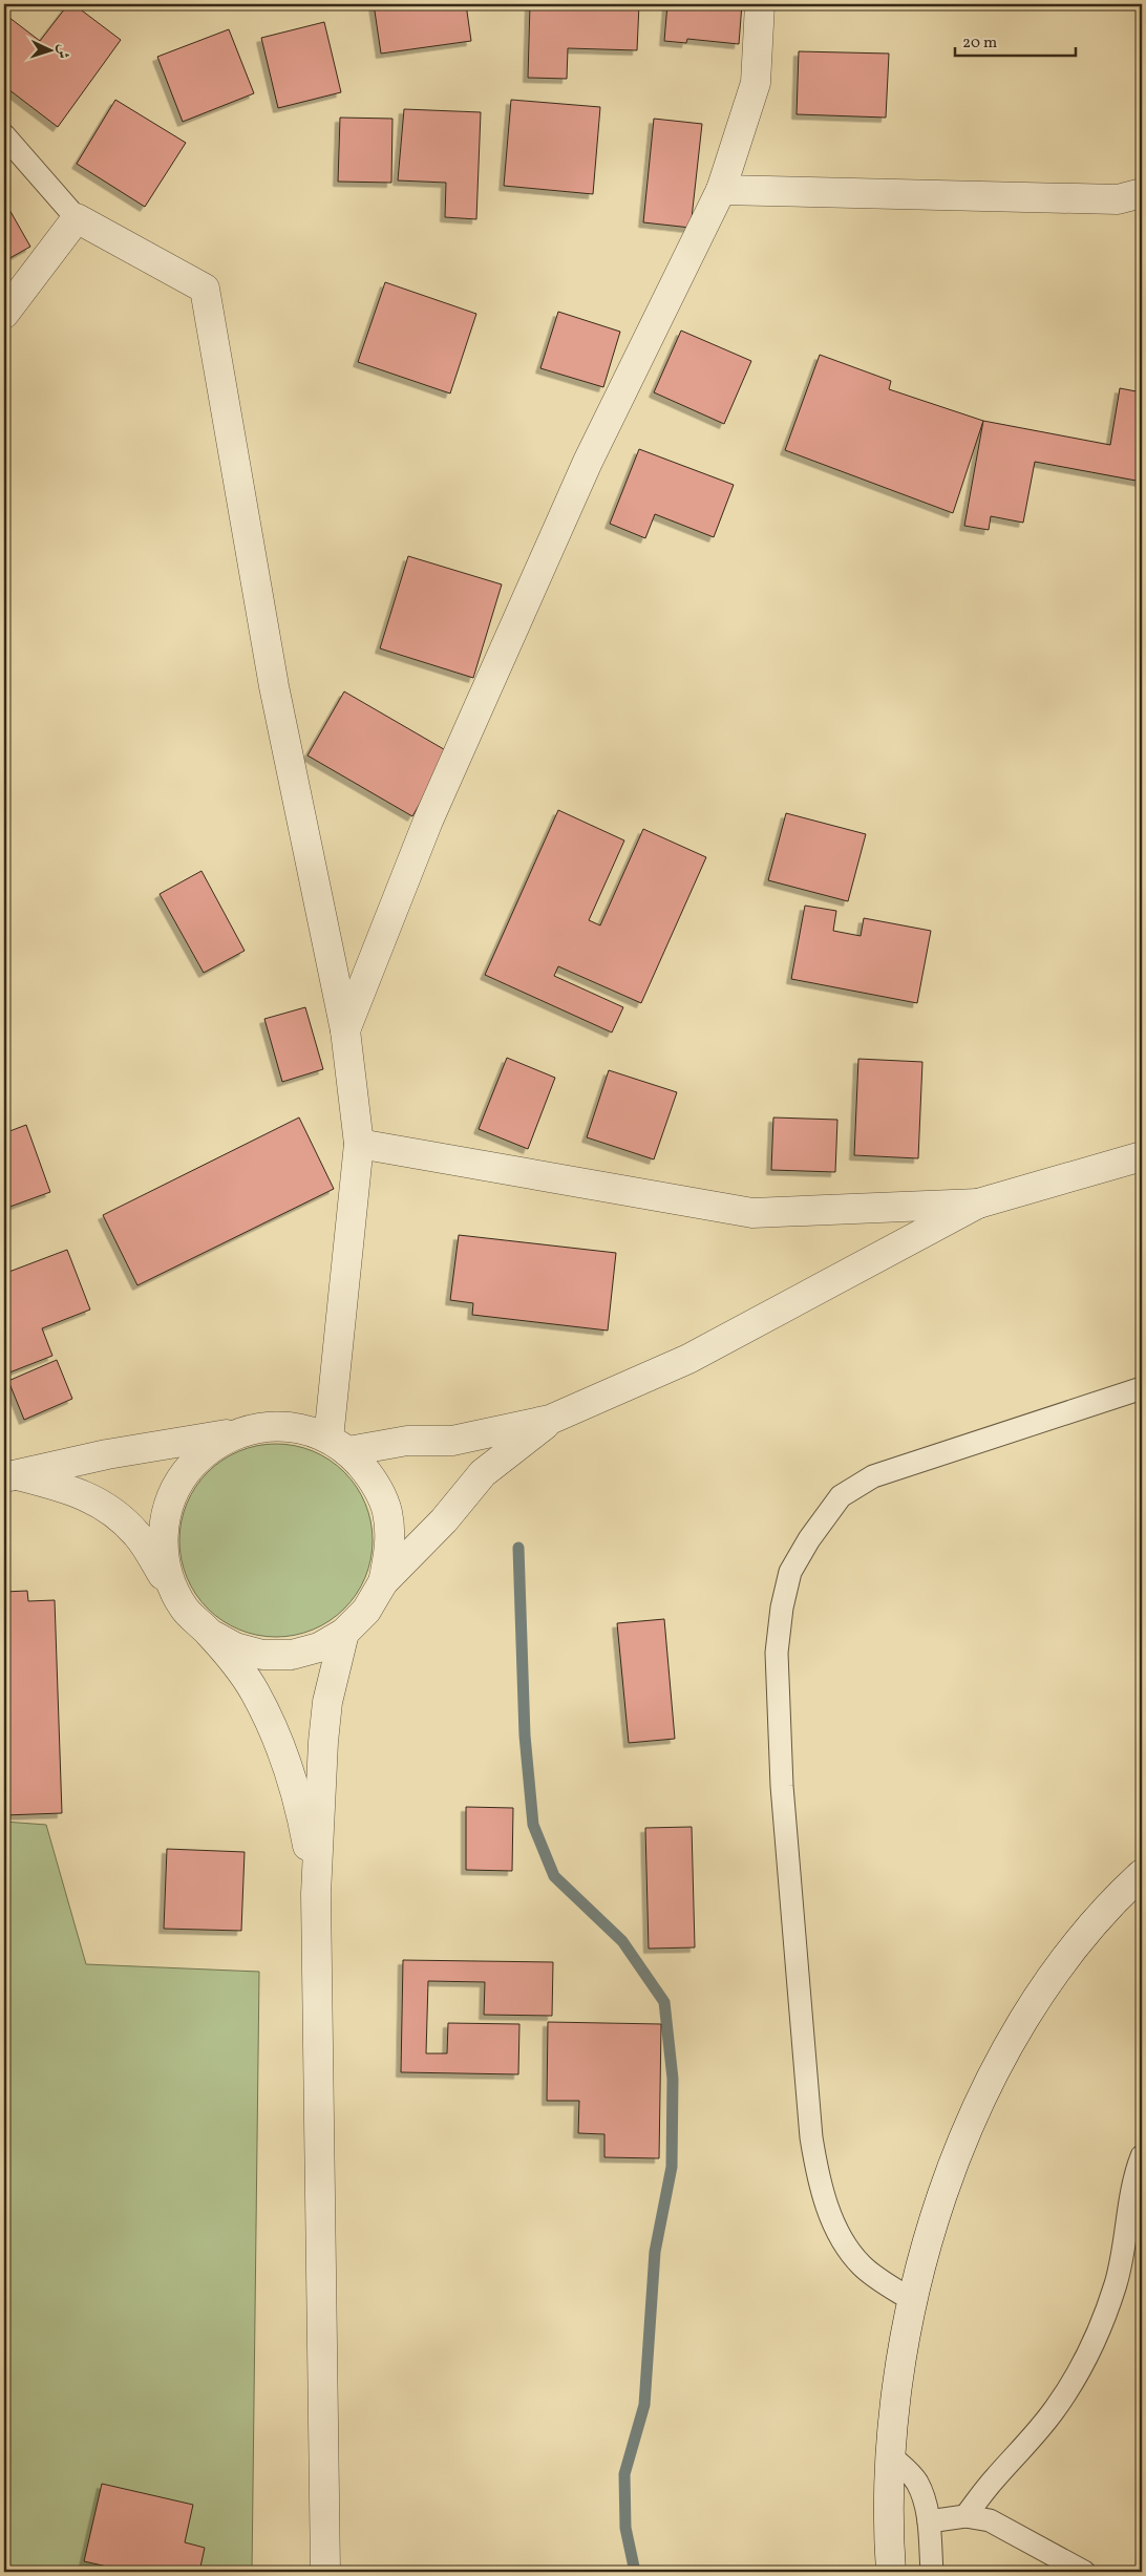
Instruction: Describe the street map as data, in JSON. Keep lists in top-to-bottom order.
{
  "scale_bar": "20 m",
  "north": "right"
}
